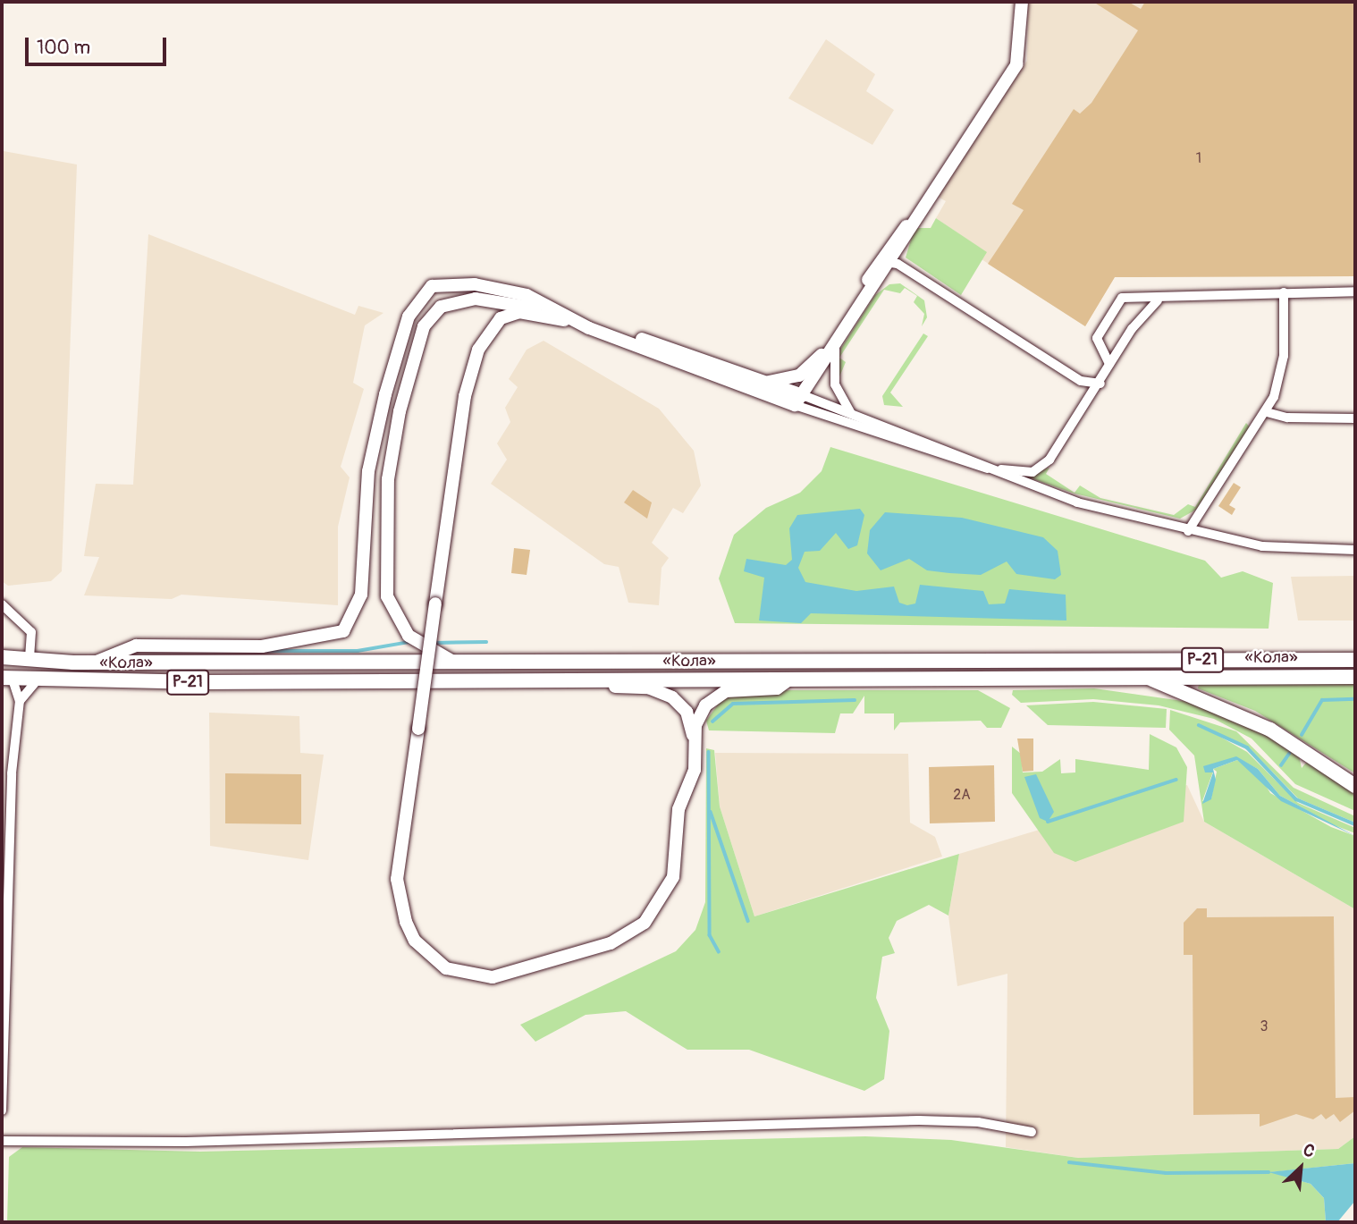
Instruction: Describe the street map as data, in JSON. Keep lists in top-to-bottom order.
{
  "streets": {
    "main road": ["«Кола»", "Р-21"]
  },
  "house_numbers": ["1", "2А", "3"],
  "scale_bar": "100 m",
  "north": "top right"
}
